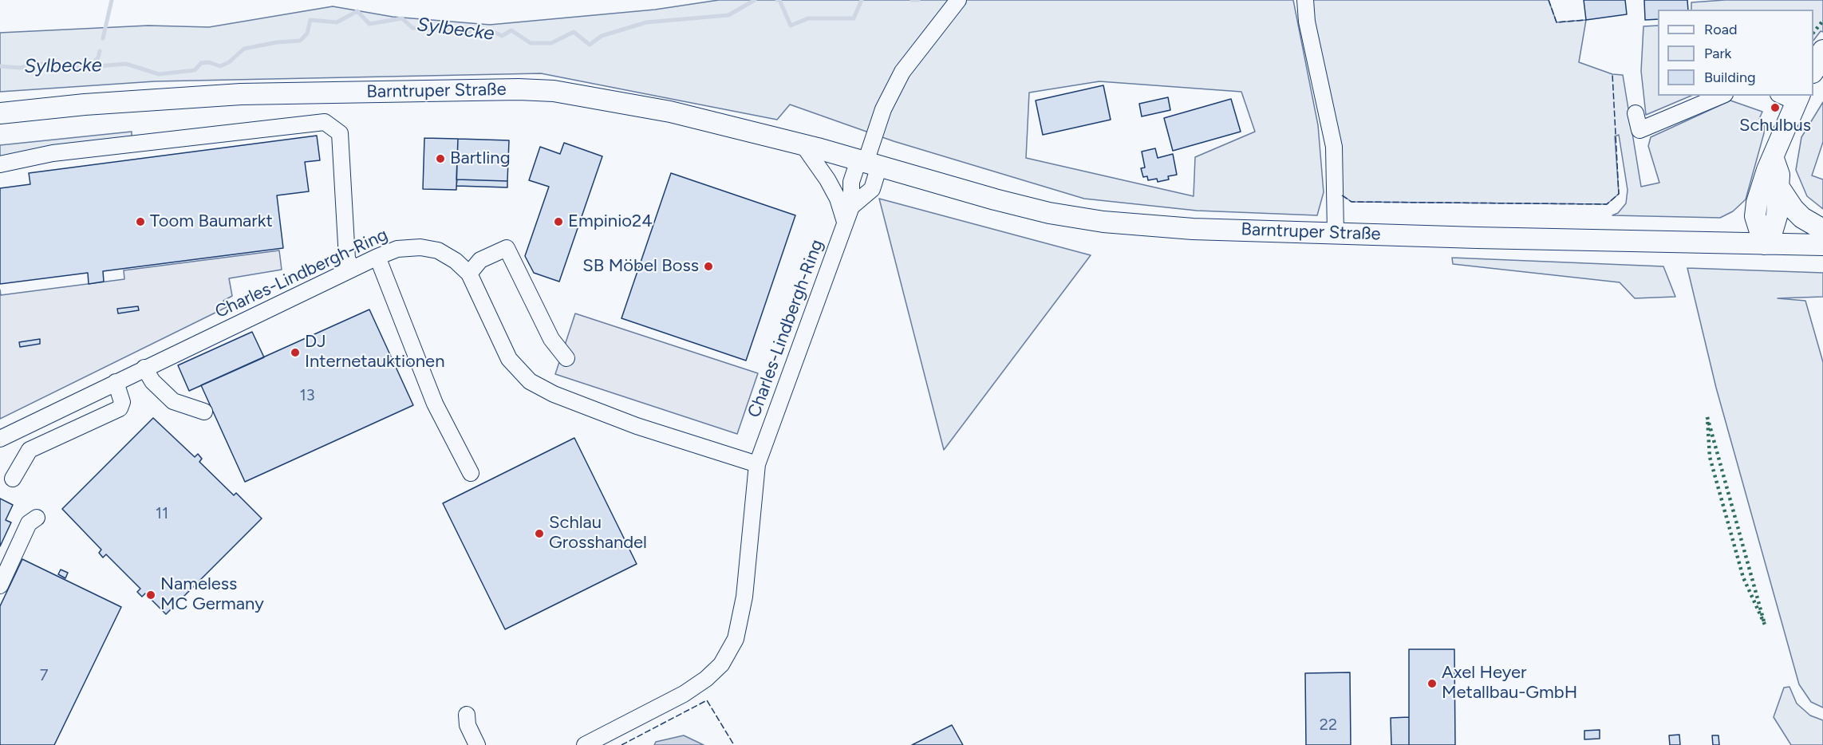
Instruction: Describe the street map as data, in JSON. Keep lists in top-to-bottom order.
{
  "streets": {
    "main road": ["Barntruper Straße"],
    "street": ["Charles-Lindbergh-Ring"]
  },
  "crossings": [
    ["Barntruper Straße", "Charles-Lindbergh-Ring"]
  ],
  "water": ["Sylbecke"],
  "places": [
    "Schulbus",
    "Bartling",
    "Toom Baumarkt",
    "Empinio24",
    "SB Möbel Boss",
    "DJ Internetauktionen",
    "Schlau Grosshandel",
    "Nameless MC Germany",
    "Axel Heyer Metallbau-GmbH"
  ],
  "house_numbers": [
    "13",
    "11",
    "7",
    "22"
  ],
  "legend": ["Road", "Park", "Building"]
}
